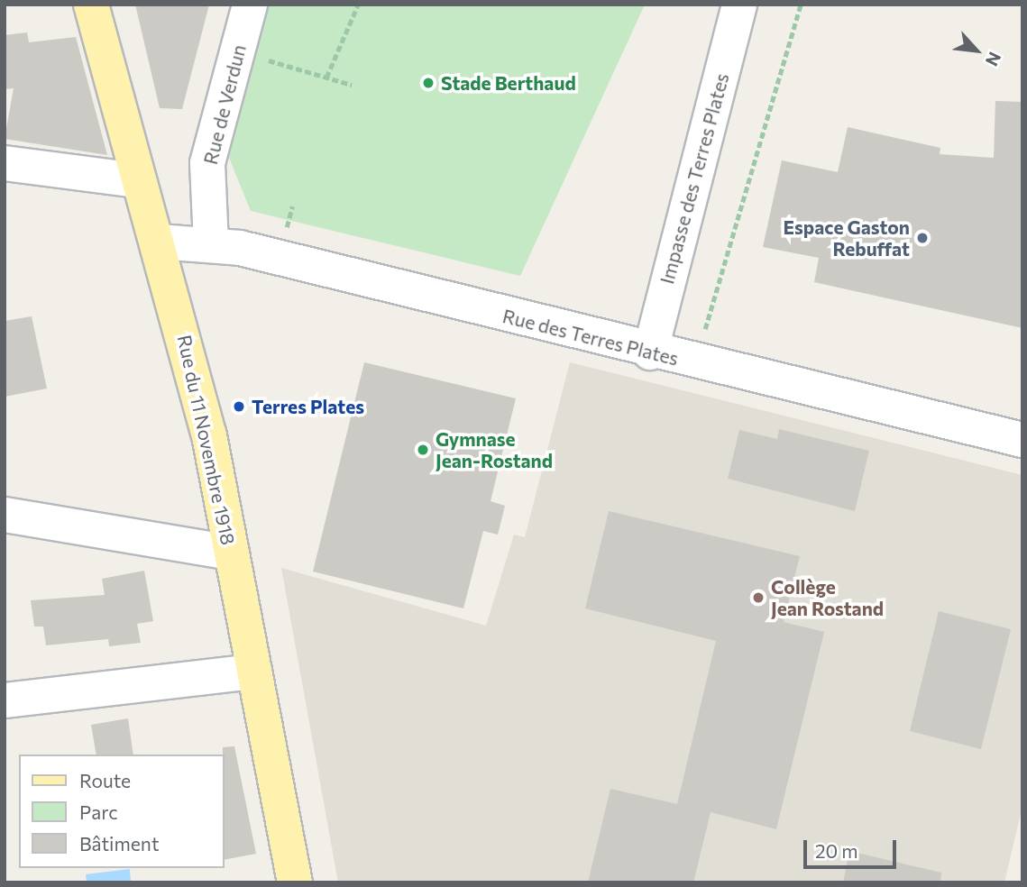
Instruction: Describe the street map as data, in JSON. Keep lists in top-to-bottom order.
{
  "streets": {
    "main road": ["Rue du 11 Novembre 1918"],
    "street": ["Rue de Verdun", "Impasse des Terres Plates", "Rue des Terres Plates"]
  },
  "crossings": [
    ["Rue de Verdun", "Rue des Terres Plates"],
    ["Impasse des Terres Plates", "Rue des Terres Plates"],
    ["Rue des Terres Plates", "Rue du 11 Novembre 1918"]
  ],
  "places": [
    "Stade Berthaud",
    "Espace Gaston Rebuffat",
    "Terres Plates",
    "Gymnase Jean-Rostand",
    "Collège Jean Rostand"
  ],
  "legend": ["Route", "Parc", "Bâtiment"],
  "scale_bar": "20 m",
  "north": "bottom right"
}
